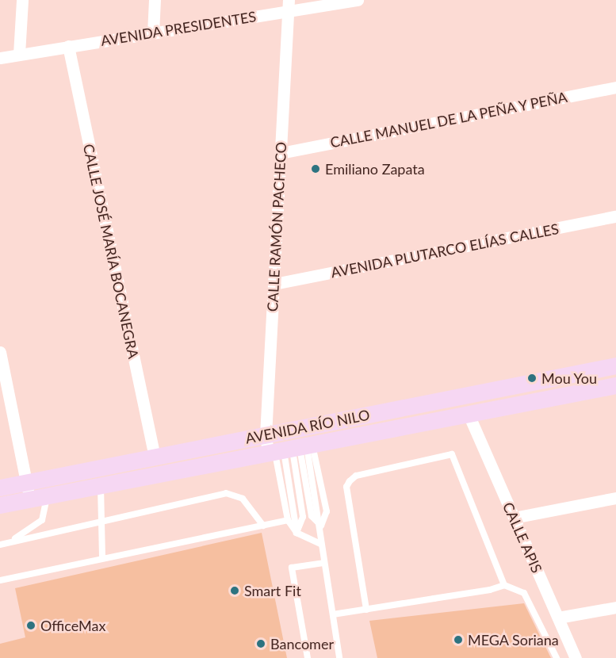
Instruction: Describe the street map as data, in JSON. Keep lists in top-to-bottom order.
{
  "streets": {
    "main road": ["AVENIDA RÍO NILO"],
    "street": [
      "AVENIDA PRESIDENTES",
      "CALLE MANUEL DE LA PEÑA Y PEÑA",
      "CALLE RAMÓN PACHECO",
      "AVENIDA PLUTARCO ELÍAS CALLES",
      "CALLE JOSÉ MARÍA BOCANEGRA",
      "CALLE APIS"
    ]
  },
  "crossings": [
    ["AVENIDA PRESIDENTES", "CALLE RAMÓN PACHECO"],
    ["AVENIDA PRESIDENTES", "CALLE JOSÉ MARÍA BOCANEGRA"],
    ["CALLE MANUEL DE LA PEÑA Y PEÑA", "CALLE RAMÓN PACHECO"],
    ["CALLE RAMÓN PACHECO", "AVENIDA PLUTARCO ELÍAS CALLES"],
    ["CALLE RAMÓN PACHECO", "AVENIDA RÍO NILO"],
    ["CALLE JOSÉ MARÍA BOCANEGRA", "AVENIDA RÍO NILO"],
    ["AVENIDA RÍO NILO", "CALLE APIS"]
  ],
  "places": [
    "Emiliano Zapata",
    "Mou You",
    "Smart Fit",
    "OfficeMax",
    "MEGA Soriana",
    "Bancomer"
  ]
}
